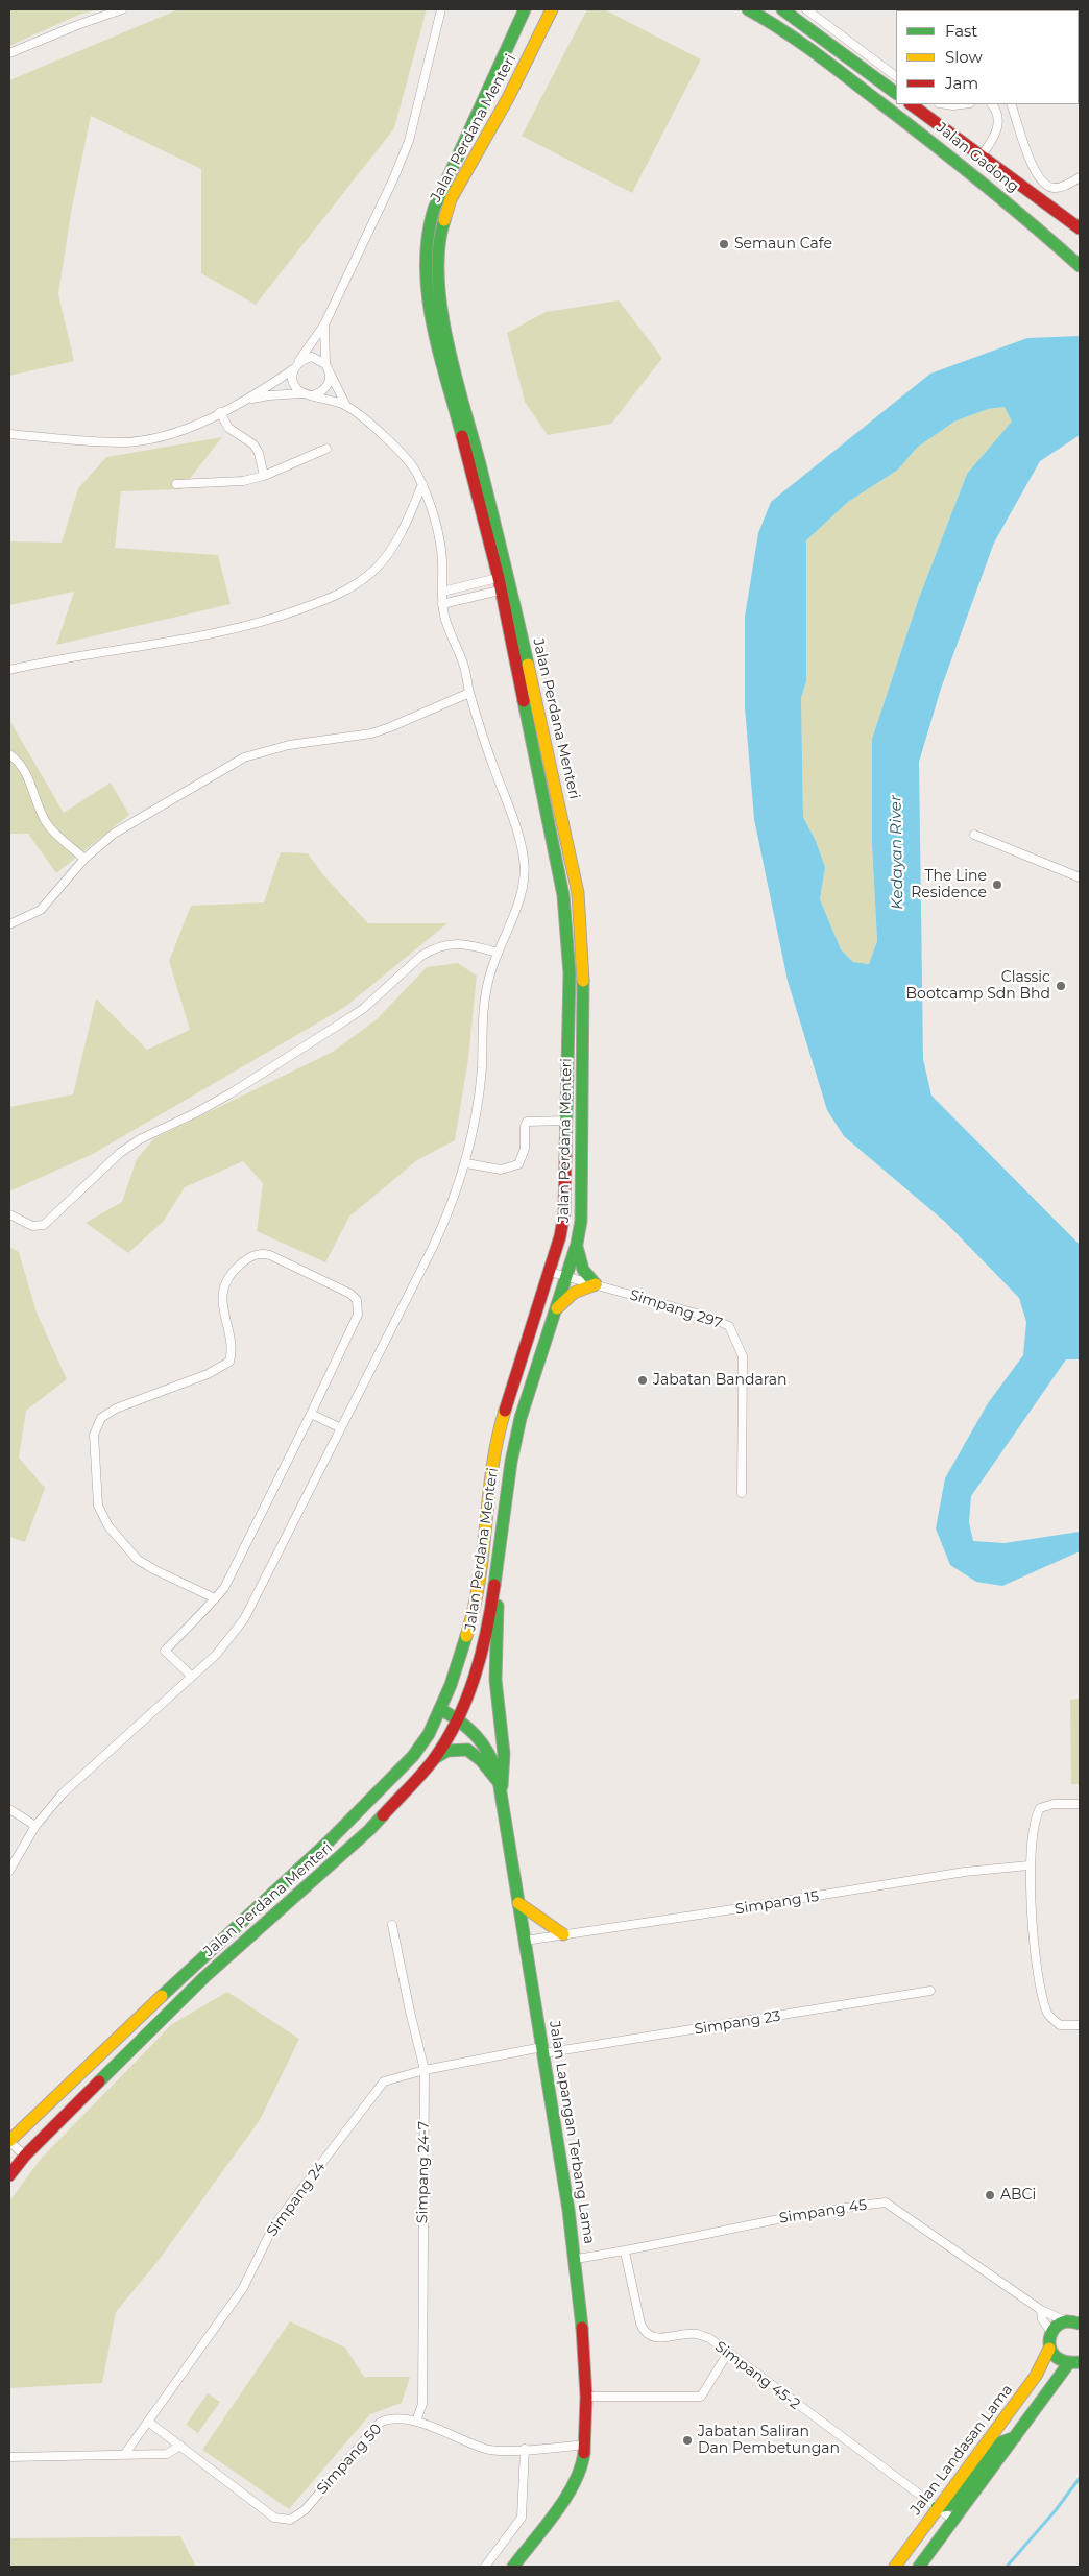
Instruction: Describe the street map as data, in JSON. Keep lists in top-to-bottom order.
{
  "streets": {
    "main road": [
      "Jalan Perdana Menteri",
      "Jalan Gadong",
      "Jalan Lapangan Terbang Lama",
      "Jalan Landasan Lama"
    ],
    "street": [
      "Simpang 297",
      "Simpang 15",
      "Simpang 23",
      "Simpang 24-7",
      "Simpang 24",
      "Simpang 45",
      "Simpang 45-2",
      "Simpang 50"
    ]
  },
  "crossings": [
    ["Jalan Perdana Menteri", "Simpang 297"],
    ["Jalan Perdana Menteri", "Jalan Lapangan Terbang Lama"],
    ["Simpang 15", "Jalan Lapangan Terbang Lama"],
    ["Simpang 23", "Jalan Lapangan Terbang Lama"],
    ["Simpang 23", "Simpang 24"],
    ["Jalan Lapangan Terbang Lama", "Simpang 24"],
    ["Jalan Lapangan Terbang Lama", "Simpang 45"],
    ["Jalan Lapangan Terbang Lama", "Simpang 50"],
    ["Simpang 24-7", "Simpang 24"],
    ["Simpang 24-7", "Simpang 50"],
    ["Simpang 24", "Simpang 50"],
    ["Simpang 45", "Simpang 45-2"],
    ["Simpang 45", "Jalan Landasan Lama"],
    ["Simpang 45-2", "Jalan Landasan Lama"]
  ],
  "water": ["Kedayan River"],
  "places": [
    "Semaun Cafe",
    "The Line Residence",
    "Classic Bootcamp Sdn Bhd",
    "Jabatan Bandaran",
    "ABCi",
    "Jabatan Saliran Dan Pembetungan"
  ],
  "legend": ["Fast", "Slow", "Jam"]
}
